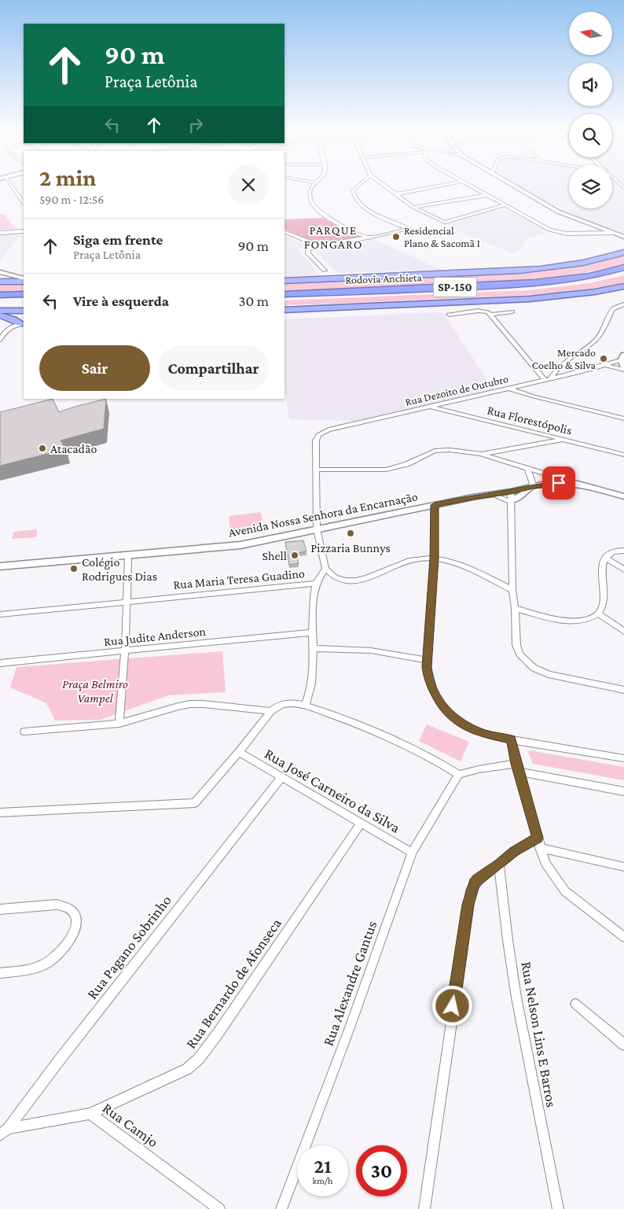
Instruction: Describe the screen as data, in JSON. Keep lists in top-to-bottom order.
{
  "streets": {
    "highway": ["Rodovia Anchieta", "SP-150"],
    "street": [
      "Rua Dezoito de Outubro",
      "Rua Florestópolis",
      "Avenida Nossa Senhora da Encarnação",
      "Rua Maria Teresa Guadino",
      "Rua Judite Anderson",
      "Rua José Carneiro da Silva",
      "Rua Pagano Sobrinho",
      "Rua Bernardo de Afonseca",
      "Rua Alexandre Gantus",
      "Rua Nelson Lins E Barros",
      "Rua Camjo"
    ]
  },
  "crossings": [
    ["Rua Dezoito de Outubro", "Rua Florestópolis"],
    ["Rua José Carneiro da Silva", "Rua Pagano Sobrinho"],
    ["Rua José Carneiro da Silva", "Rua Bernardo de Afonseca"],
    ["Rua José Carneiro da Silva", "Rua Alexandre Gantus"],
    ["Rua Pagano Sobrinho", "Rua Camjo"],
    ["Rua Bernardo de Afonseca", "Rua Camjo"]
  ],
  "districts": ["PARQUE FONGARO"],
  "parks": ["Praça Belmiro Vampel"],
  "places": [
    "Residencial Plano & Sacomã I",
    "Mercado Coelho & Silva",
    "Atacadão",
    "Pizzaria Bunnys",
    "Shell",
    "Colégio Rodrigues Dias"
  ],
  "north": "left",
  "page": {
    "turn": ["90 m", "Praça Letônia"],
    "heading": ["2 min", "590 m · 12:56"],
    "list": [
      {
        "name": "Siga em frente",
        "note": "Praça Letônia",
        "value": "90 m"
      },
      {
        "name": "Vire à esquerda",
        "value": "30 m"
      }
    ],
    "buttons": ["Sair", "Compartilhar"],
    "speed": "21 km/h",
    "limit": "30"
  }
}
